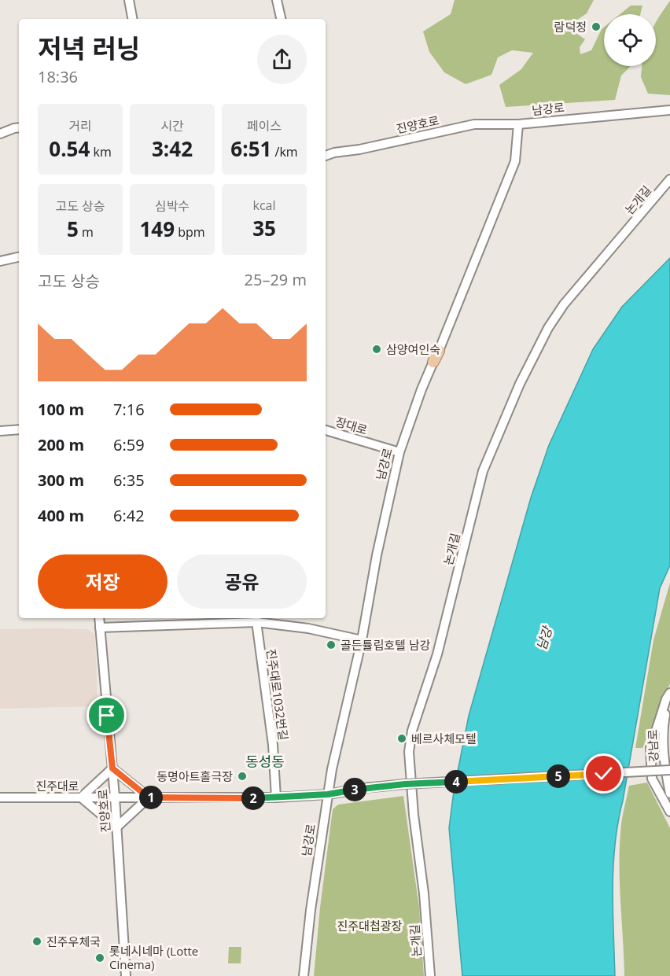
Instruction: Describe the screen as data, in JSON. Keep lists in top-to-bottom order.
{
  "streets": {
    "main road": ["남강로"],
    "street": [
      "진양호로",
      "논개길",
      "장대로",
      "진주대로1032번길",
      "강남로",
      "진주대로"
    ]
  },
  "crossings": [
    ["남강로", "진양호로"],
    ["남강로", "장대로"],
    ["남강로", "진주대로"],
    ["진양호로", "진주대로"],
    ["진주대로1032번길", "진주대로"]
  ],
  "districts": ["동성동"],
  "water": ["남강"],
  "parks": ["진주대첩광장"],
  "places": [
    "람덕정",
    "삼양여인숙",
    "골든튤립호텔 남강",
    "베르사체모텔",
    "동명아트홀극장",
    "진주우체국",
    "롯네시네마 (Lotte Cinema)"
  ],
  "page": {
    "heading": ["저녁 러닝", "18:36"],
    "stats": [
      ["거리", "0.54 km"],
      ["시간", "3:42"],
      ["페이스", "6:51 /km"],
      ["고도 상승", "5 m"],
      ["심박수", "149 bpm"],
      ["kcal", "35"]
    ],
    "chart": ["고도 상승", "25–29 m"],
    "list": [
      {
        "name": "100 m",
        "note": "7:16"
      },
      {
        "name": "200 m",
        "note": "6:59"
      },
      {
        "name": "300 m",
        "note": "6:35"
      },
      {
        "name": "400 m",
        "note": "6:42"
      }
    ],
    "buttons": ["저장", "공유"],
    "pins": [
      "5",
      "4",
      "3",
      "1",
      "2"
    ]
  }
}
